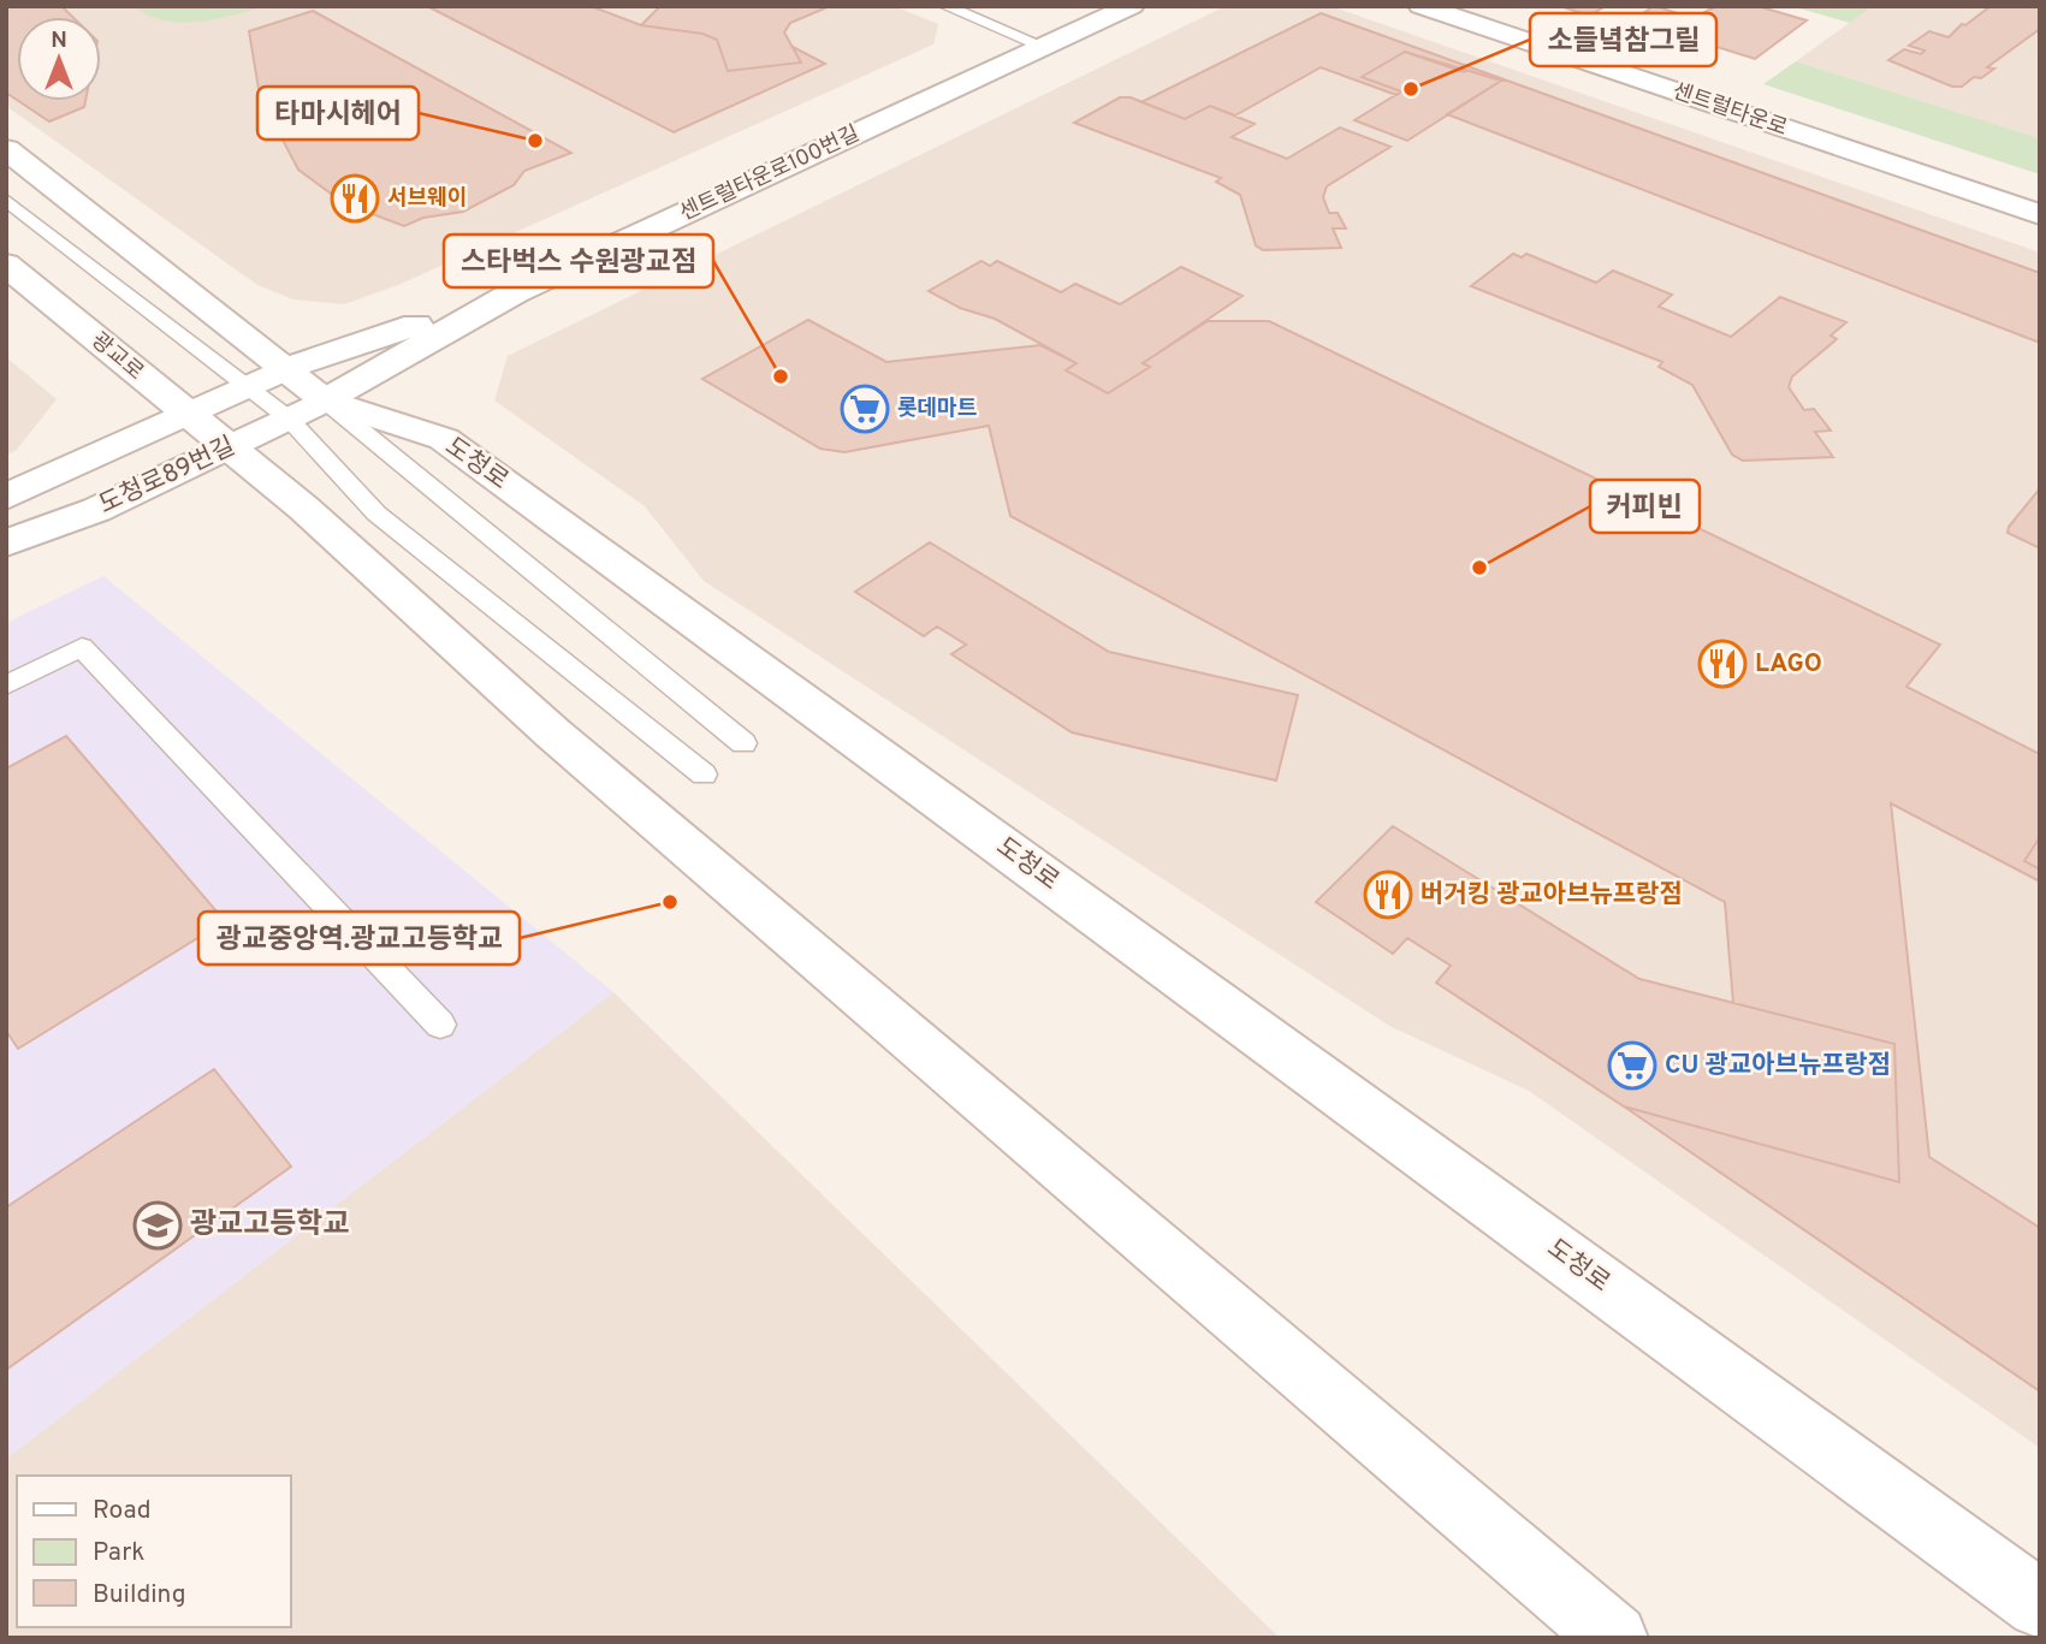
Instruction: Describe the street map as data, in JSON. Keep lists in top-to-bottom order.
{
  "streets": {
    "main road": [
      "센트럴타운로",
      "센트럴타운로100번길",
      "광교로",
      "도청로",
      "도청로89번길"
    ]
  },
  "crossings": [
    ["센트럴타운로100번길", "도청로"],
    ["센트럴타운로100번길", "도청로89번길"],
    ["광교로", "도청로89번길"],
    ["도청로", "도청로89번길"]
  ],
  "places": {
    "other": [
      "소들녘참그릴",
      "타마시헤어",
      "스타벅스 수원광교점",
      "커피빈",
      "광교중앙역.광교고등학교"
    ],
    "restaurant": ["서브웨이", "LAGO", "버거킹 광교아브뉴프랑점"],
    "supermarket": ["롯데마트", "CU 광교아브뉴프랑점"],
    "school or university": ["광교고등학교"]
  },
  "legend": ["Road", "Park", "Building"],
  "north": "top"
}
